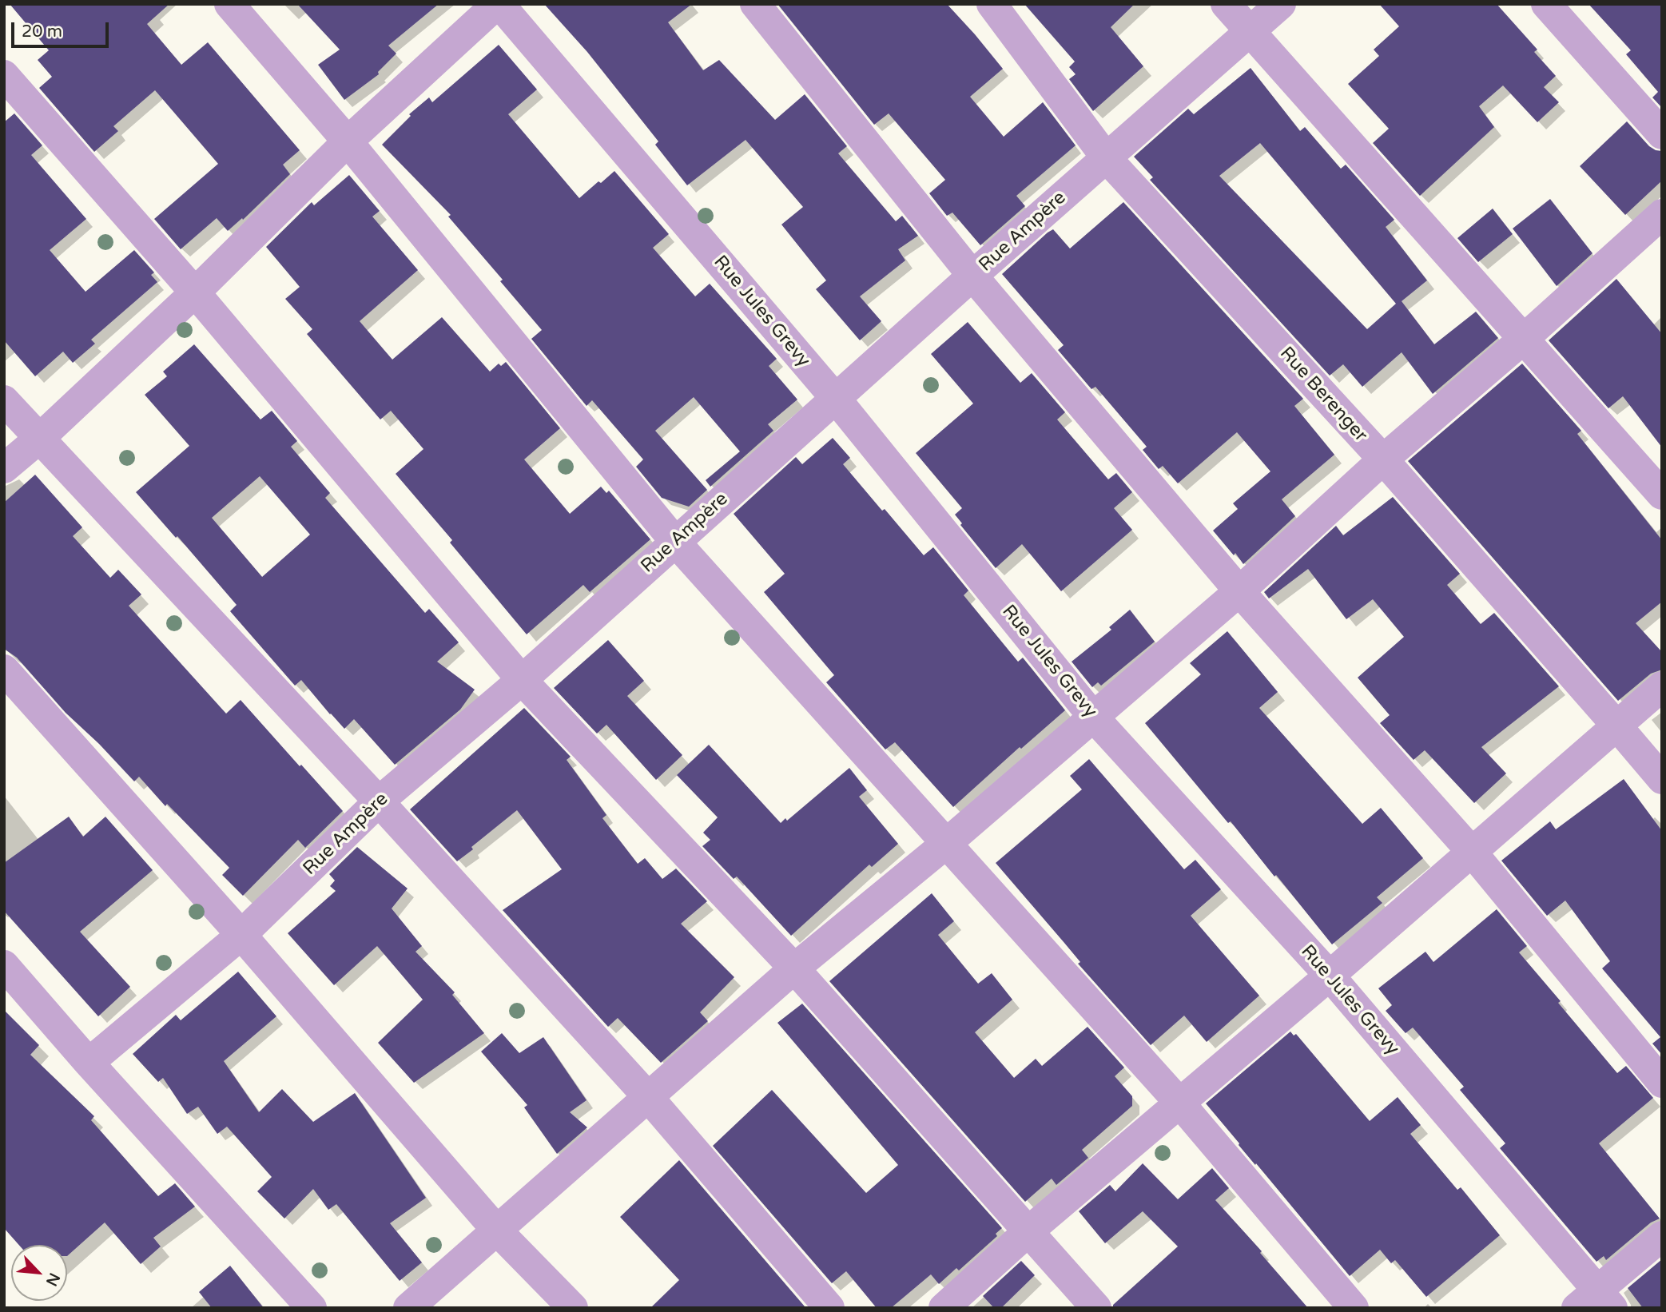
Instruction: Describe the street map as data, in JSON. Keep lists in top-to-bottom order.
{
  "streets": {
    "street": ["Rue Ampère", "Rue Jules Grevy", "Rue Berenger"]
  },
  "crossings": [
    ["Rue Ampère", "Rue Jules Grevy"],
    ["Rue Ampère", "Rue Berenger"]
  ],
  "scale_bar": "20 m",
  "north": "bottom right"
}
